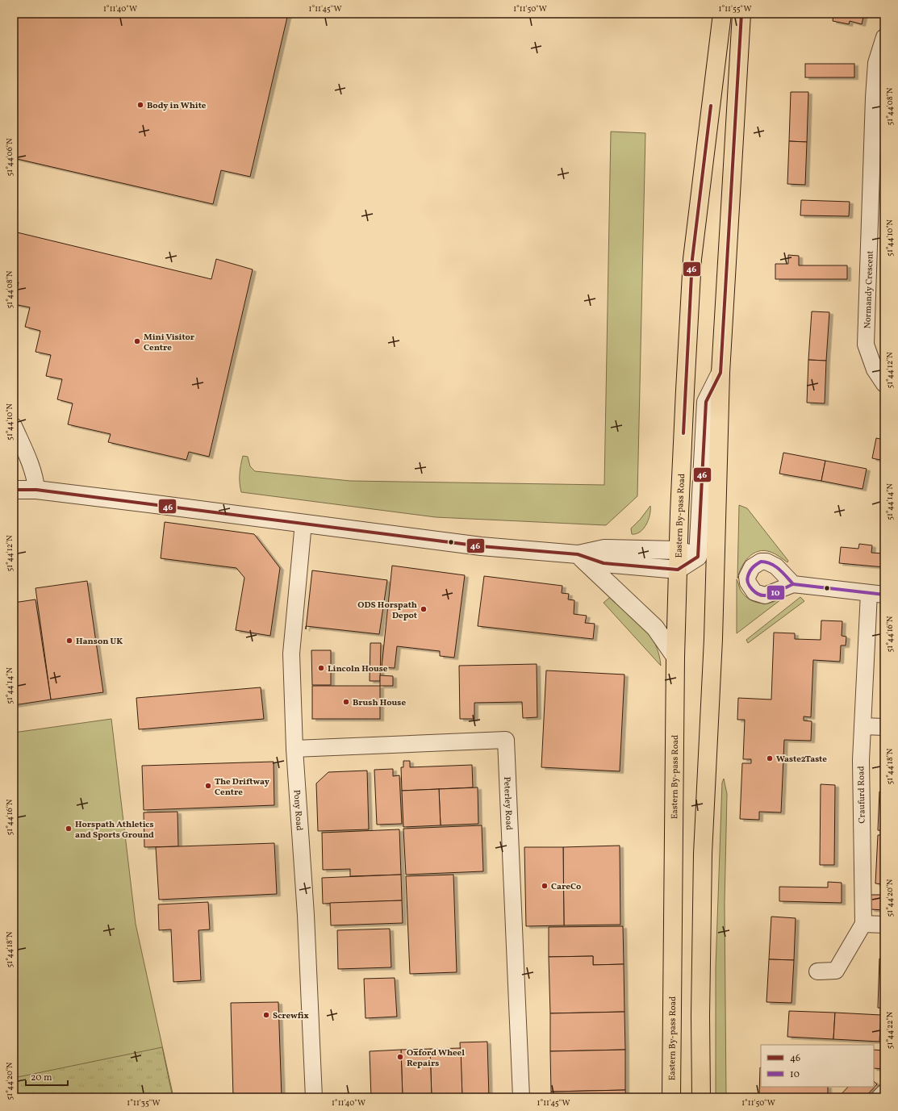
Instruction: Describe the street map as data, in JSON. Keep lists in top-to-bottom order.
{
  "streets": {
    "highway": ["Eastern By-pass Road"],
    "street": [
      "Normandy Crescent",
      "Craufurd Road",
      "Peterley Road",
      "Pony Road"
    ]
  },
  "crossings": [
    ["Peterley Road", "Pony Road"]
  ],
  "places": [
    "Body in White",
    "Mini Visitor Centre",
    "ODS Horspath Depot",
    "Hanson UK",
    "Lincoln House",
    "Brush House",
    "Waste2Taste",
    "The Driftway Centre",
    "Horspath Athletics and Sports Ground",
    "CareCo",
    "Screwfix",
    "Oxford Wheel Repairs"
  ],
  "lines": ["transit line 46", "transit line 10"],
  "legend": ["46", "10"],
  "scale_bar": "20 m",
  "coordinates": [
    "1°11'40\"W",
    "1°11'45\"W",
    "1°11'50\"W",
    "1°11'55\"W",
    "51°44'08\"N",
    "51°44'06\"N",
    "51°44'10\"N",
    "51°44'12\"N",
    "51°44'14\"N",
    "51°44'16\"N",
    "51°44'18\"N",
    "51°44'20\"N",
    "51°44'22\"N",
    "1°11'35\"W"
  ]
}
